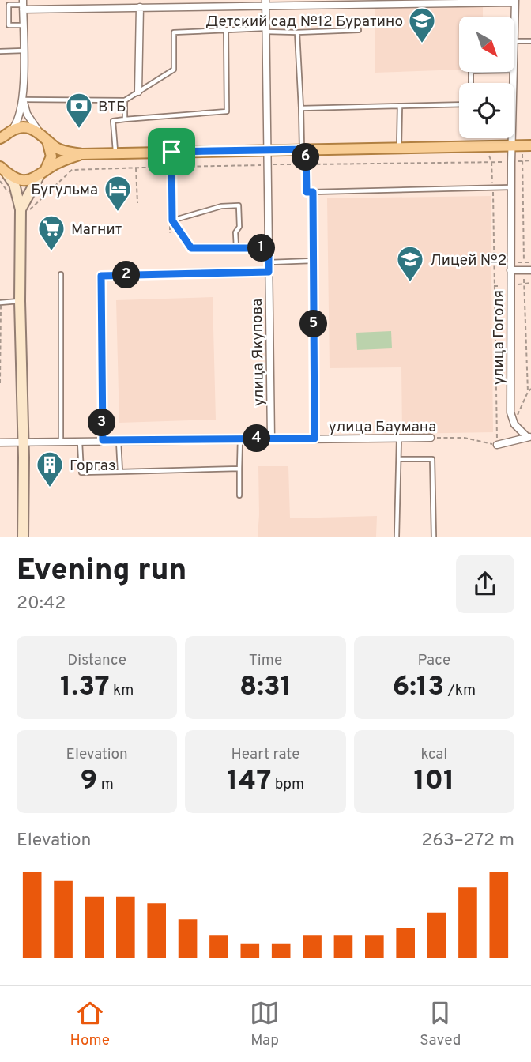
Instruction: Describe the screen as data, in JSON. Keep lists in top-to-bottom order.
{
  "streets": {
    "street": ["улица Гоголя", "улица Якупова", "улица Баумана"]
  },
  "crossings": [
    ["улица Якупова", "улица Баумана"]
  ],
  "places": {
    "school or university": ["Детский сад №12 Буратино", "Лицей №2"],
    "bank": ["ВТБ"],
    "hotel": ["Бугульма"],
    "supermarket": ["Магнит"],
    "building": ["Горгаз"]
  },
  "north": "bottom right",
  "page": {
    "pins": [
      "6",
      "1",
      "2",
      "5",
      "3",
      "4"
    ],
    "heading": ["Evening run", "20:42"],
    "stats": [
      ["Distance", "1.37 km"],
      ["Time", "8:31"],
      ["Pace", "6:13 /km"],
      ["Elevation", "9 m"],
      ["Heart rate", "147 bpm"],
      ["kcal", "101"]
    ],
    "chart": ["Elevation", "263–272 m"],
    "tabs": ["Home", "Map", "Saved"]
  }
}
